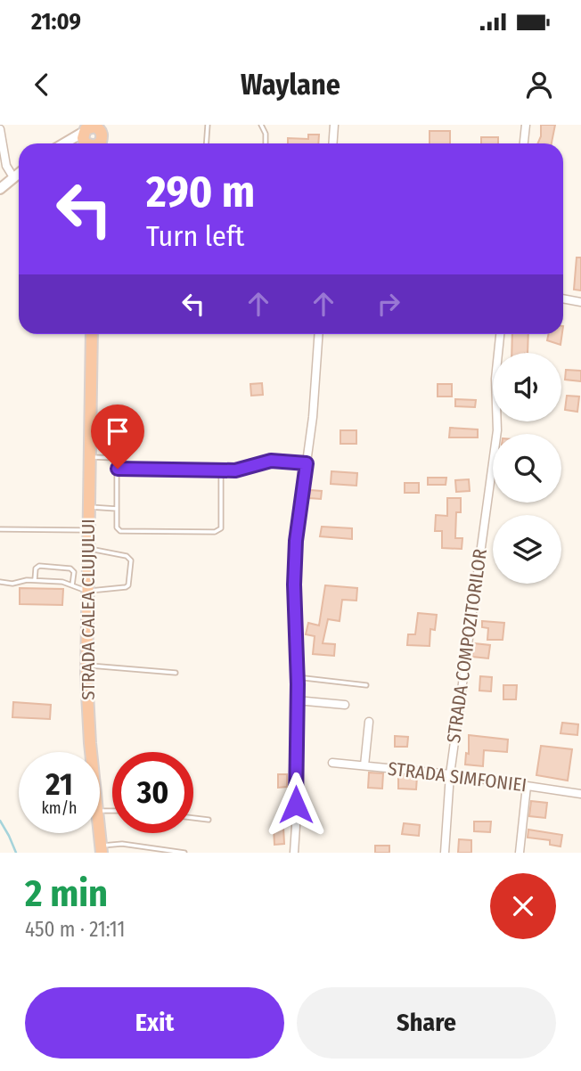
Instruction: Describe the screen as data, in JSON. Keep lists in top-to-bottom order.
{
  "streets": {
    "highway": ["STRADA CALEA CLUJULUI"],
    "street": ["STRADA COMPOZITORILOR", "STRADA SIMFONIEI"]
  },
  "crossings": [
    ["STRADA COMPOZITORILOR", "STRADA SIMFONIEI"]
  ],
  "page": {
    "status": "21:09",
    "header": "Waylane",
    "turn": ["290 m", "Turn left"],
    "speed": "21 km/h",
    "limit": "30",
    "heading": ["2 min", "450 m · 21:11"],
    "buttons": ["Exit", "Share"]
  }
}
